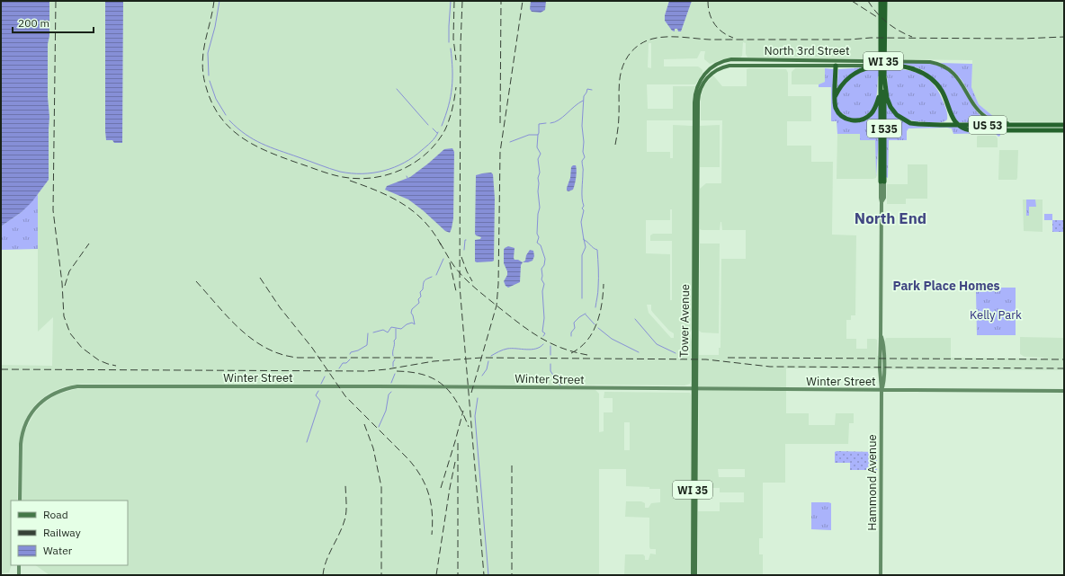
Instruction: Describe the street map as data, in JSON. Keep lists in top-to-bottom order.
{
  "streets": {
    "highway": ["North 3rd Street", "US 53", "I 535"],
    "main road": ["WI 35", "Tower Avenue"],
    "street": ["Winter Street", "Hammond Avenue"]
  },
  "crossings": [
    ["North 3rd Street", "US 53"],
    ["North 3rd Street", "Tower Avenue"],
    ["US 53", "I 535"],
    ["I 535", "Hammond Avenue"],
    ["Tower Avenue", "Winter Street"],
    ["Winter Street", "Hammond Avenue"]
  ],
  "districts": ["North End", "Park Place Homes"],
  "parks": ["Kelly Park"],
  "legend": ["Road", "Railway", "Water"],
  "scale_bar": "200 m"
}
